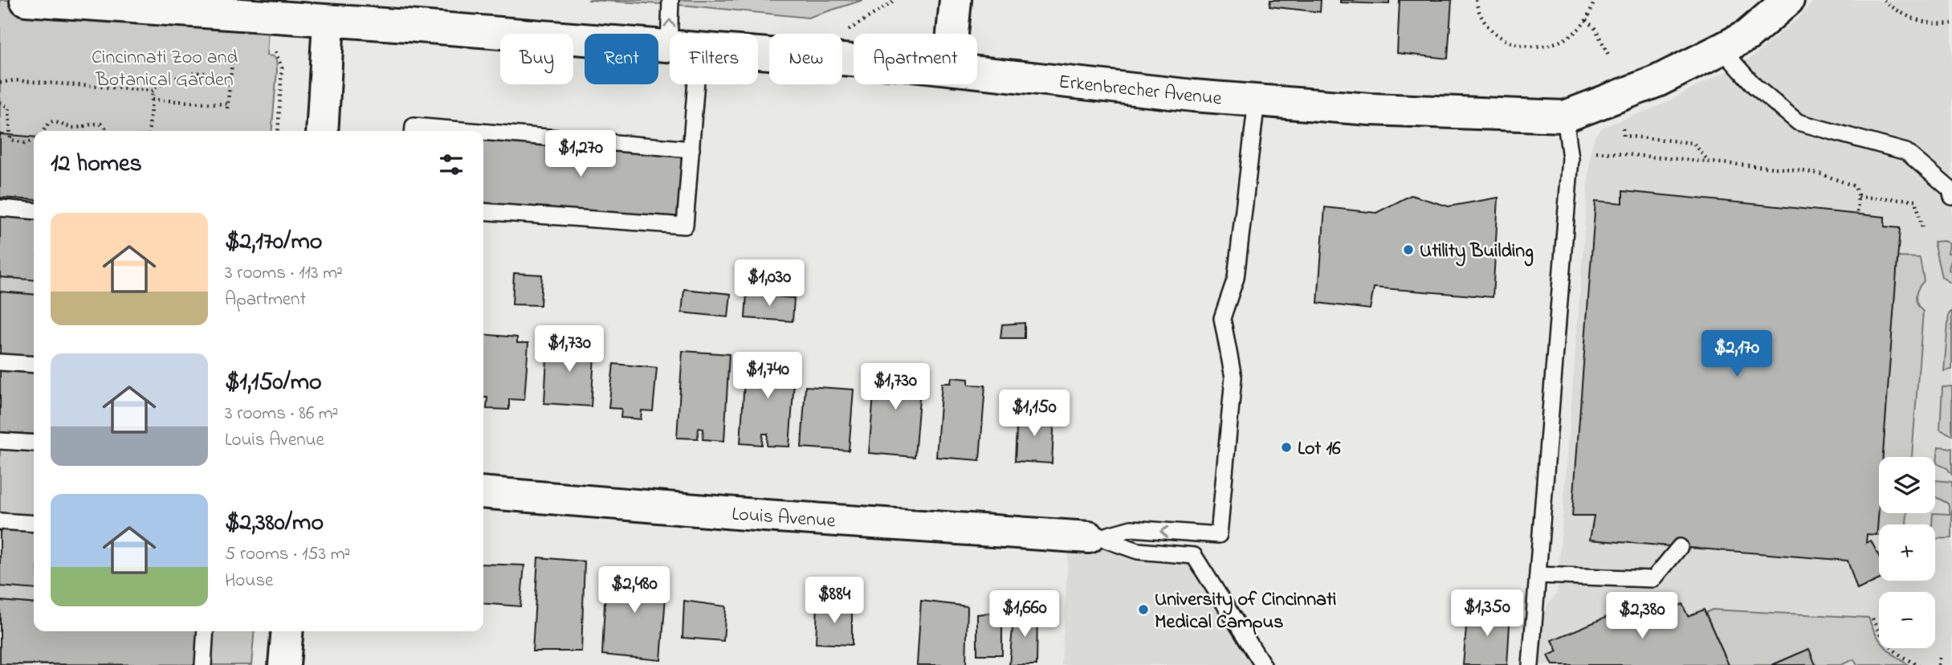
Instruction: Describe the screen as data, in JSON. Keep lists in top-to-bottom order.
{
  "streets": {
    "street": ["Erkenbrecher Avenue", "Louis Avenue"]
  },
  "parks": ["Cincinnati Zoo and Botanical Garden"],
  "places": ["Utility Building", "Lot 16", "University of Cincinnati Medical Campus"],
  "page": {
    "chip": [
      "Buy",
      "Rent",
      "Filters",
      "New",
      "Apartment"
    ],
    "price": [
      "$1,270",
      "$1,030",
      "$1,730",
      "$2,170",
      "$1,740",
      "$1,730",
      "$1,150",
      "$2,480",
      "$884",
      "$1,350",
      "$1,660",
      "$2,380"
    ],
    "heading": "12 homes",
    "list": [
      {
        "name": "$2,170/mo",
        "note": "3 rooms · 113 m² · Apartment"
      },
      {
        "name": "$1,150/mo",
        "note": "3 rooms · 86 m² · Louis Avenue"
      },
      {
        "name": "$2,380/mo",
        "note": "5 rooms · 153 m² · House"
      }
    ],
    "map_buttons": ["+", "−"]
  }
}
